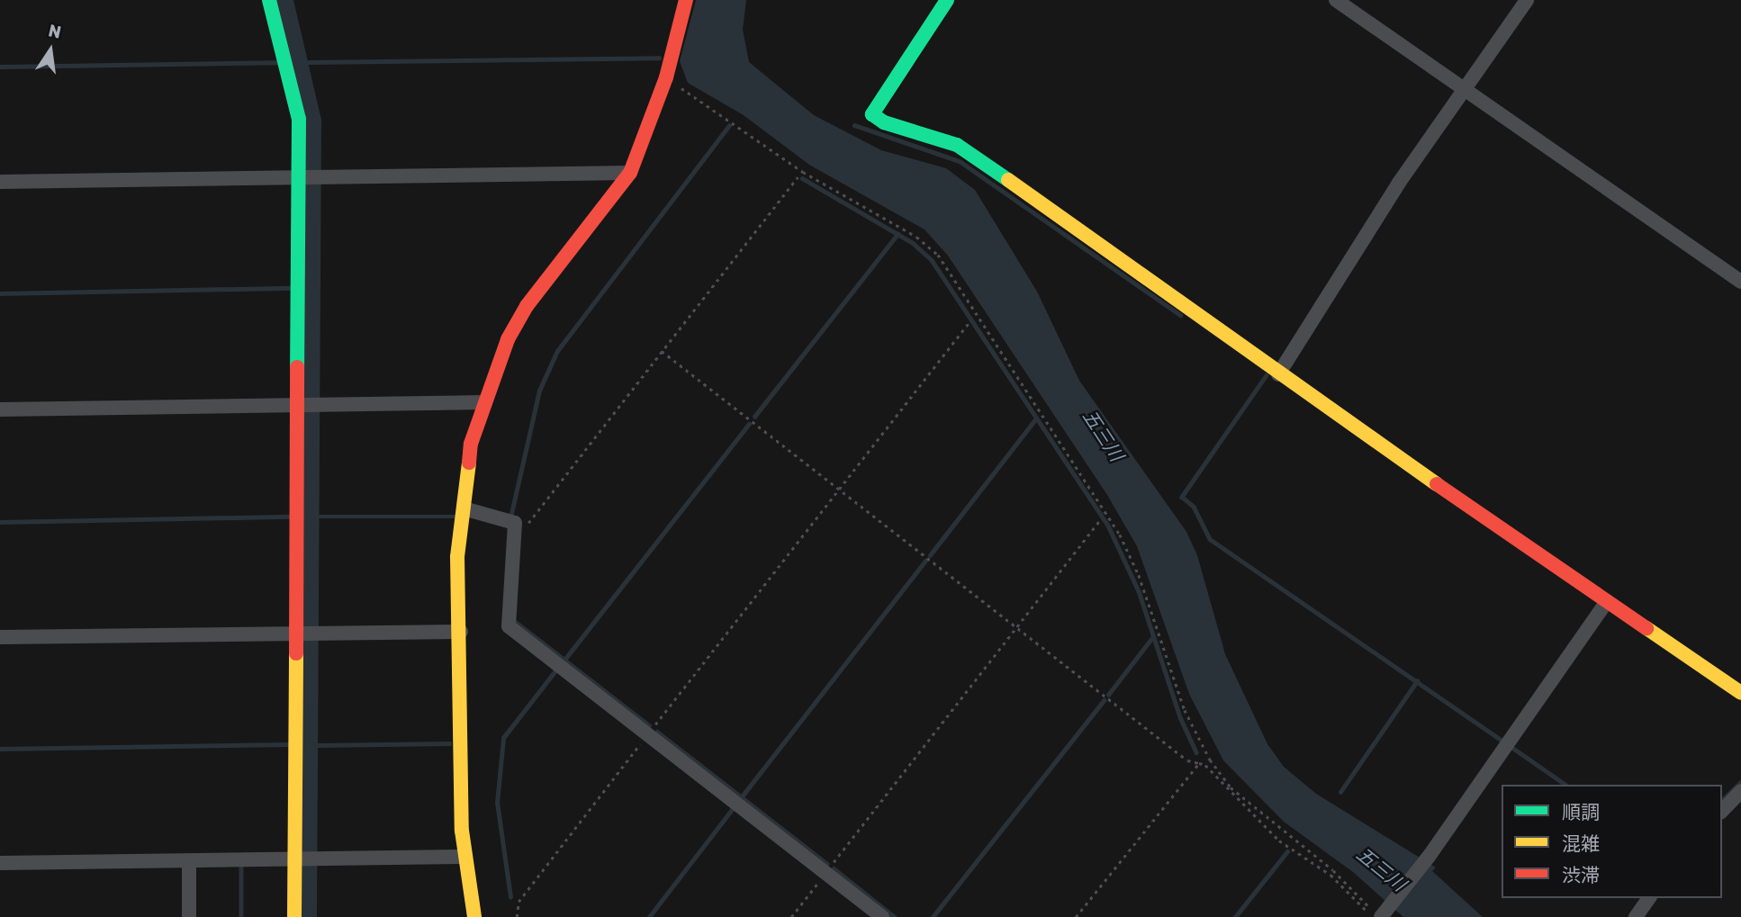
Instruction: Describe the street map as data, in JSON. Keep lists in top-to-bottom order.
{
  "water": ["五三川"],
  "legend": ["順調", "混雑", "渋滞"],
  "north": "top"
}
